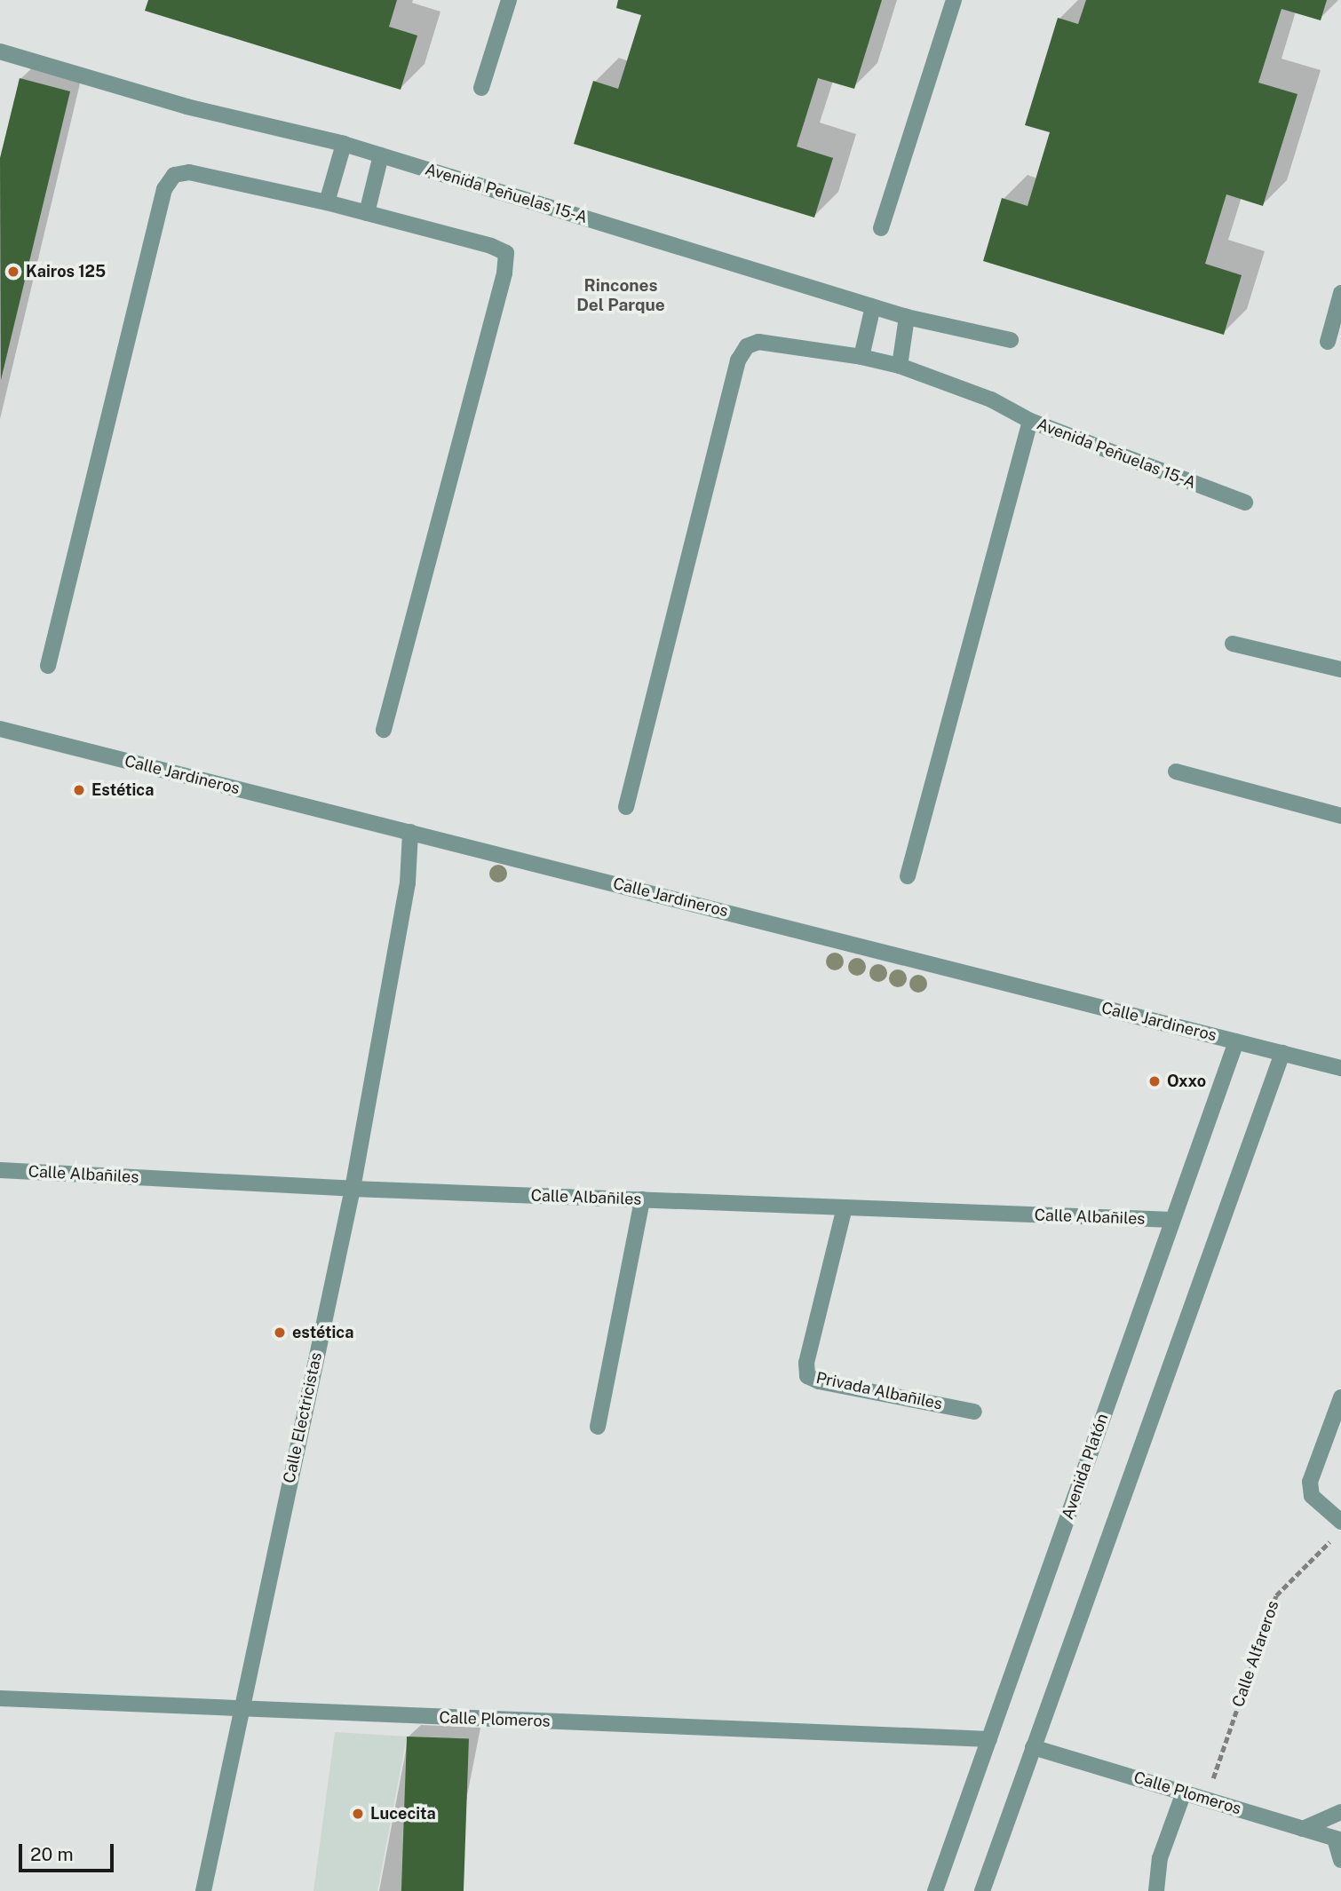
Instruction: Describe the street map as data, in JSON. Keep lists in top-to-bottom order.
{
  "streets": {
    "street": [
      "Avenida Peñuelas 15-A",
      "Calle Jardineros",
      "Calle Albañiles",
      "Privada Albañiles",
      "Calle Electricistas",
      "Avenida Platón",
      "Calle Plomeros"
    ],
    "path": ["Calle Alfareros"]
  },
  "crossings": [
    ["Calle Jardineros", "Calle Electricistas"],
    ["Calle Jardineros", "Avenida Platón"],
    ["Calle Albañiles", "Privada Albañiles"],
    ["Calle Albañiles", "Calle Electricistas"],
    ["Calle Albañiles", "Avenida Platón"],
    ["Calle Electricistas", "Calle Plomeros"],
    ["Avenida Platón", "Calle Plomeros"],
    ["Calle Alfareros", "Calle Plomeros"]
  ],
  "districts": ["Rincones Del Parque"],
  "places": [
    "Kairos 125",
    "Estética",
    "Oxxo",
    "estética",
    "Lucecita"
  ],
  "scale_bar": "20 m"
}
